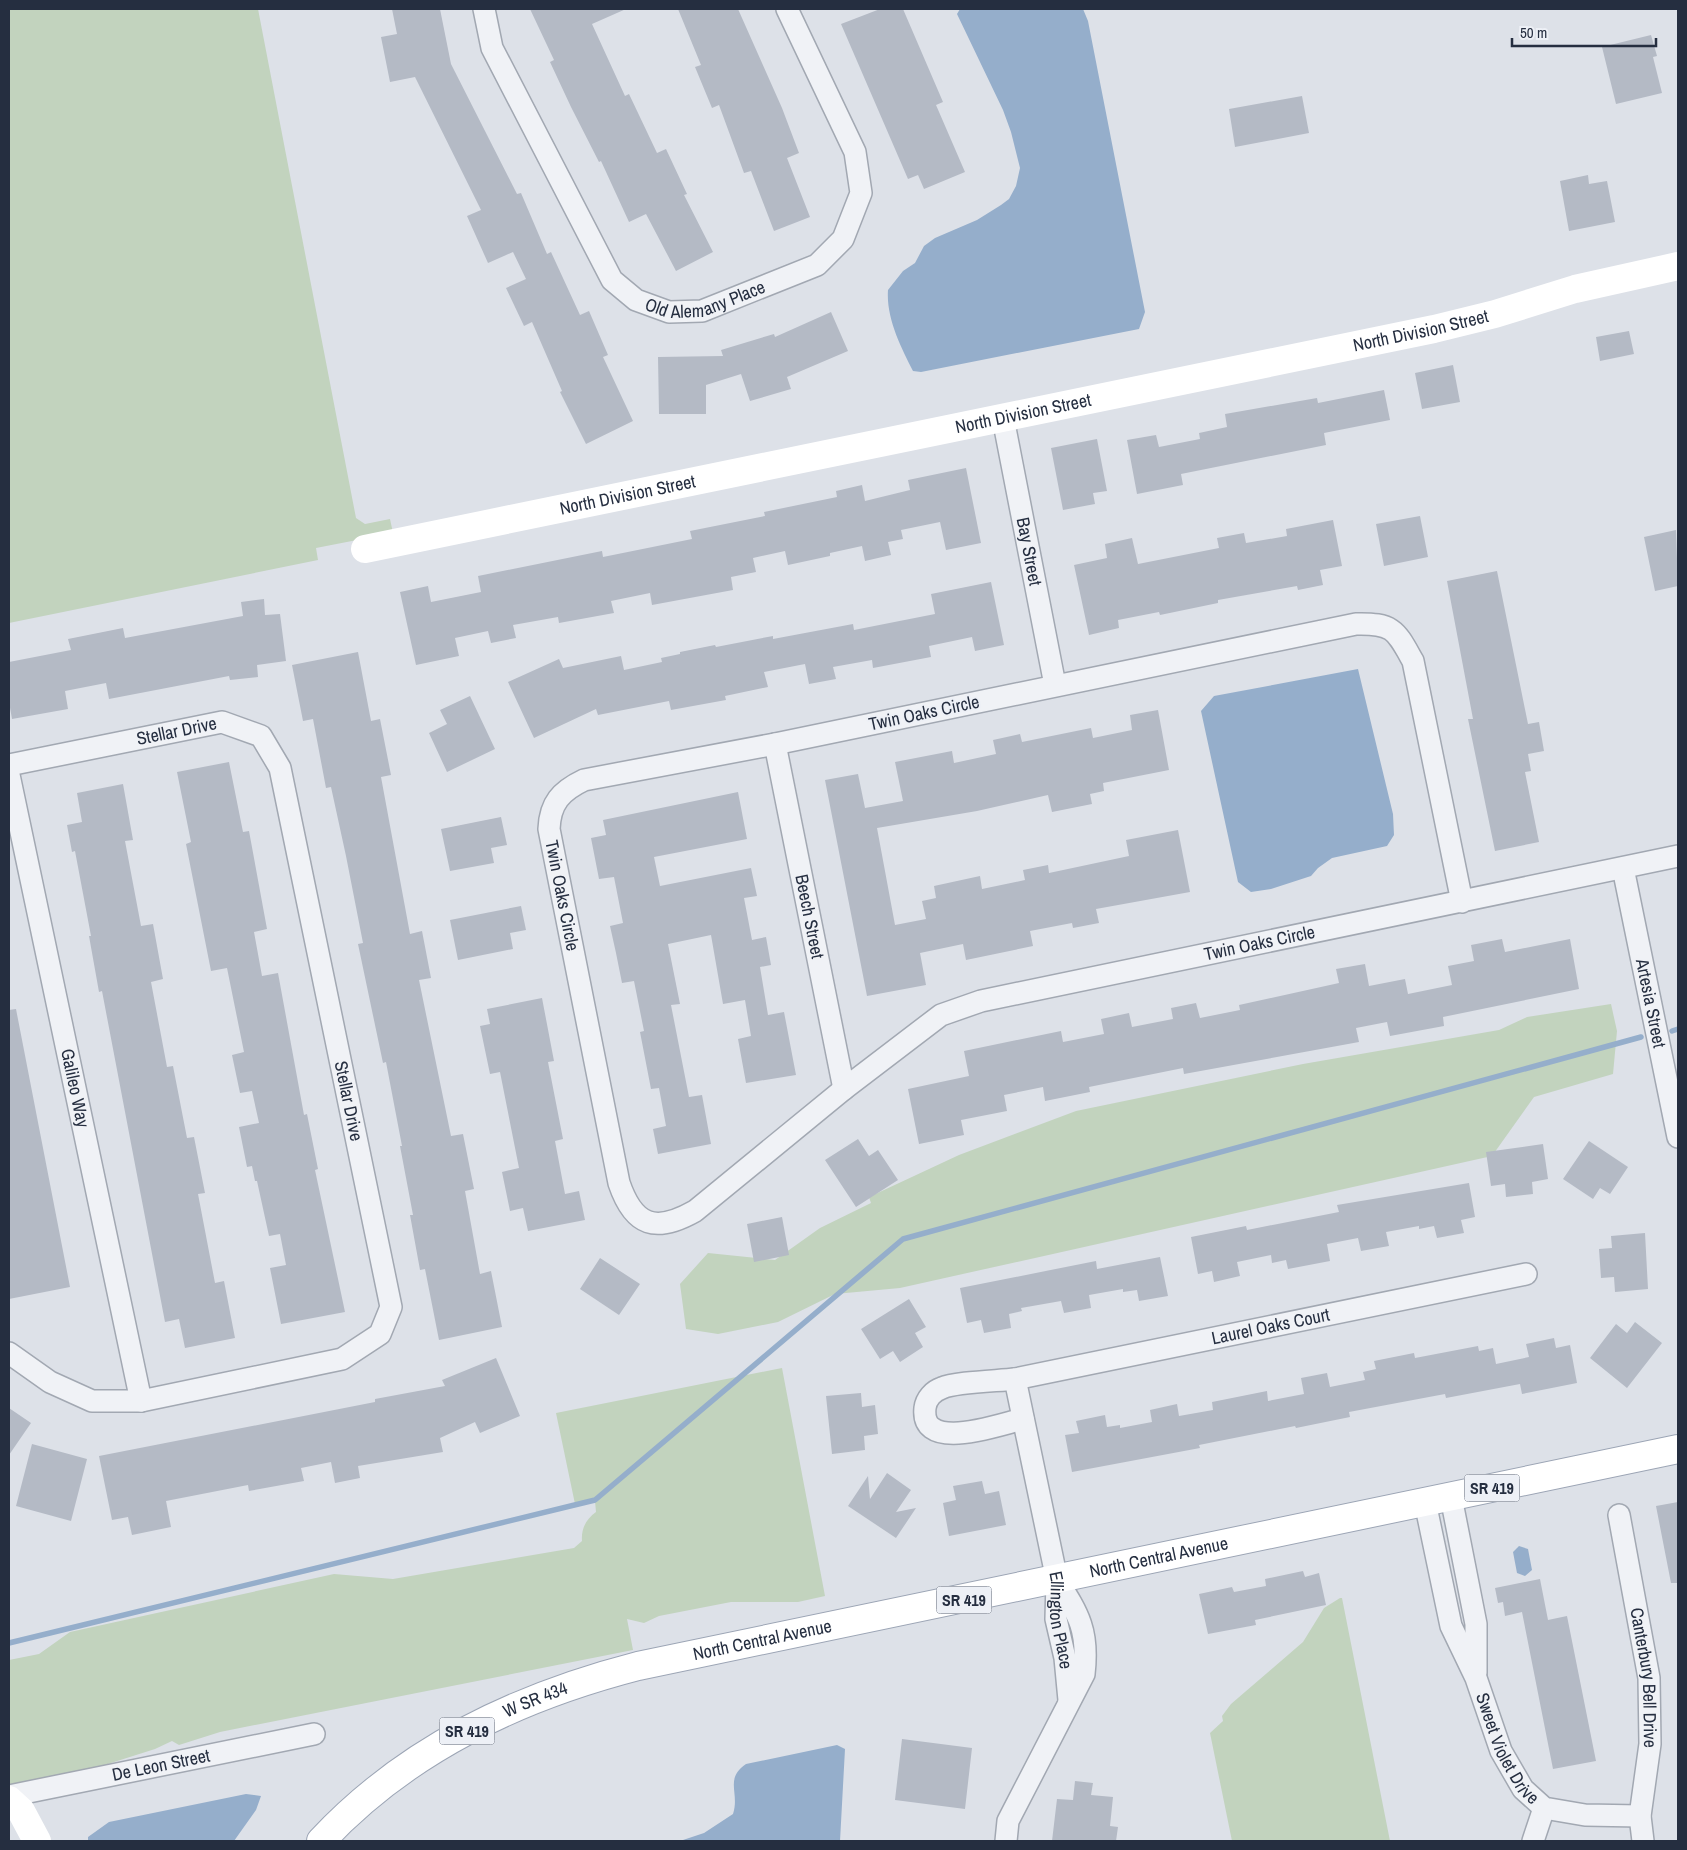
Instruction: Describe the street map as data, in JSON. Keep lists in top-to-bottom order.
{
  "streets": {
    "main road": [
      "North Division Street",
      "SR 419",
      "North Central Avenue",
      "W SR 434"
    ],
    "street": [
      "Old Alemany Place",
      "Bay Street",
      "Twin Oaks Circle",
      "Stellar Drive",
      "Beech Street",
      "Artesia Street",
      "Galileo Way",
      "Laurel Oaks Court",
      "Ellington Place",
      "Canterbury Bell Drive",
      "Sweet Violet Drive",
      "De Leon Street"
    ]
  },
  "crossings": [
    ["North Division Street", "Bay Street"],
    ["Bay Street", "Twin Oaks Circle"],
    ["Twin Oaks Circle", "Beech Street"],
    ["Twin Oaks Circle", "Artesia Street"],
    ["Stellar Drive", "Galileo Way"],
    ["North Central Avenue", "Ellington Place"],
    ["North Central Avenue", "W SR 434"],
    ["North Central Avenue", "Sweet Violet Drive"],
    ["Canterbury Bell Drive", "Sweet Violet Drive"]
  ],
  "scale_bar": "50 m"
}
